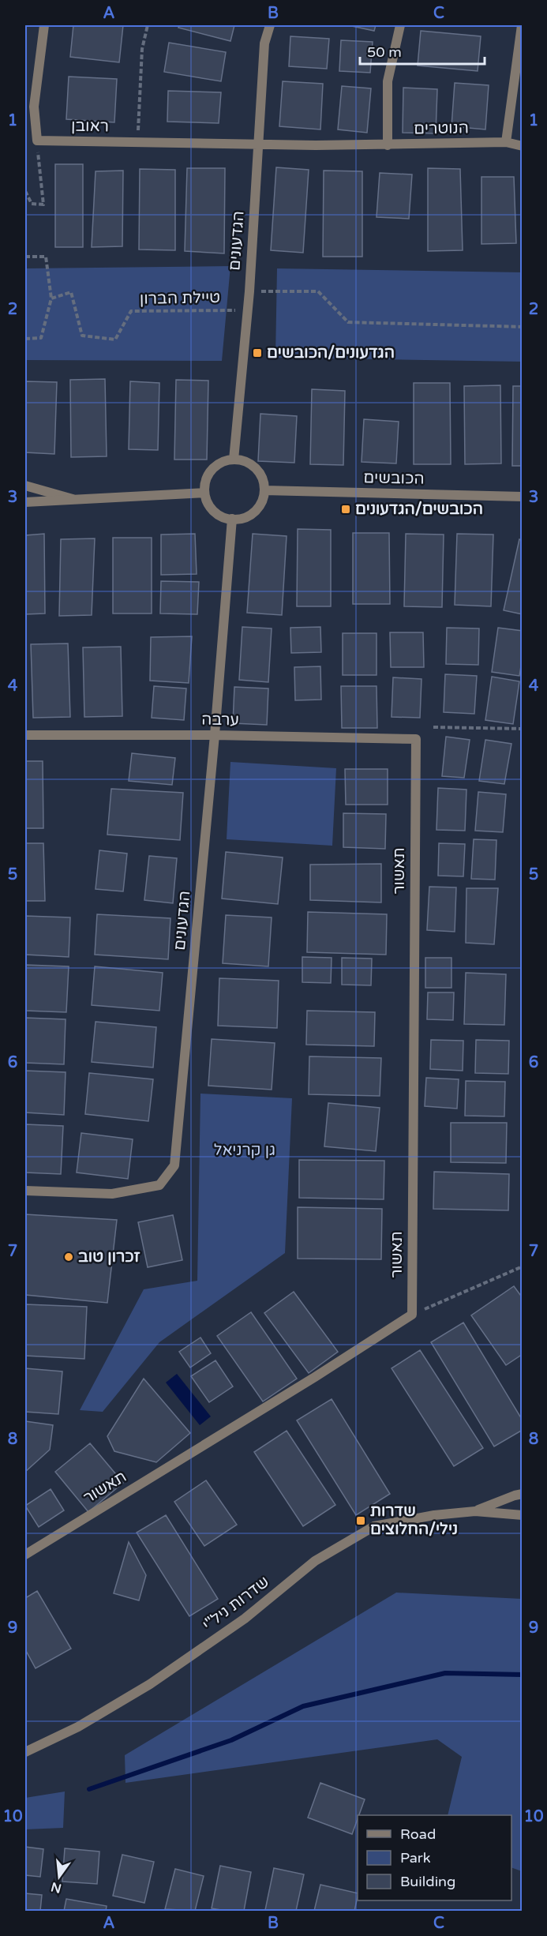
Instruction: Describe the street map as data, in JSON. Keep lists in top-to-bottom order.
{
  "streets": {
    "street": [
      "ראובן",
      "הנוטרים",
      "הגדעונים",
      "הכובשים",
      "ערבה",
      "תאשור",
      "שדרות ניל\"י"
    ],
    "path": ["טיילת הברון"]
  },
  "crossings": [
    ["ראובן", "הנוטרים"],
    ["ראובן", "הגדעונים"],
    ["הנוטרים", "הגדעונים"],
    ["הגדעונים", "טיילת הברון"],
    ["הגדעונים", "הכובשים"],
    ["הגדעונים", "ערבה"],
    ["ערבה", "תאשור"]
  ],
  "parks": ["גן קרניאל"],
  "places": {
    "transit": ["הגדעונים/הכובשים", "הכובשים/הגדעונים", "שדרות נילי/החלוצים"],
    "other": ["זכרון טוב"]
  },
  "legend": ["Road", "Park", "Building"],
  "scale_bar": "50 m",
  "north": "bottom",
  "grid": {
    "columns": ["A", "B", "C"],
    "rows": [
      "1",
      "2",
      "3",
      "4",
      "5",
      "6",
      "7",
      "8",
      "9",
      "10"
    ]
  }
}
